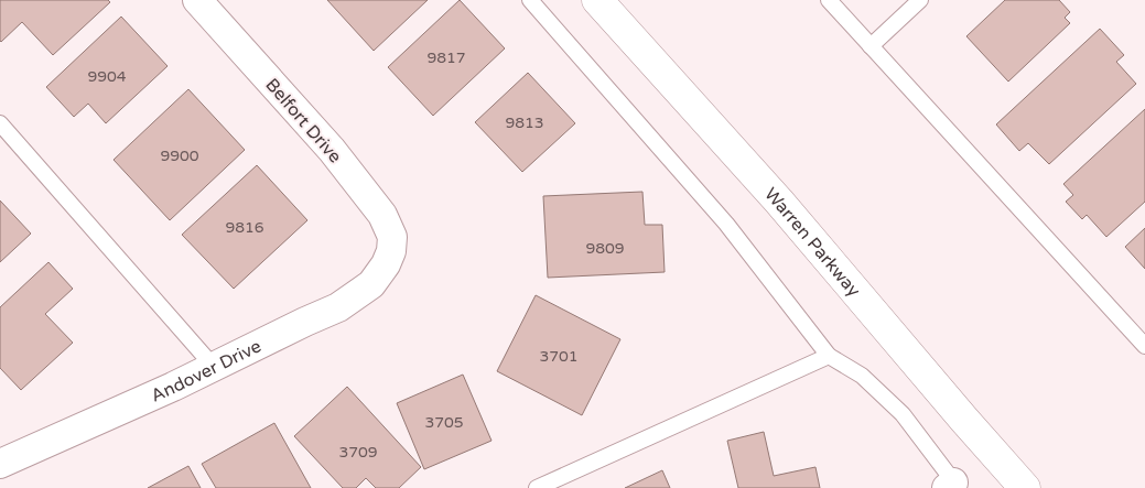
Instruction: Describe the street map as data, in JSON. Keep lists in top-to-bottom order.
{
  "streets": {
    "main road": ["Warren Parkway"],
    "street": ["Belfort Drive", "Andover Drive"]
  },
  "crossings": [
    ["Belfort Drive", "Andover Drive"]
  ],
  "house_numbers": [
    "9817",
    "9904",
    "9813",
    "9900",
    "9816",
    "9809",
    "3701",
    "3705",
    "3709"
  ]
}
